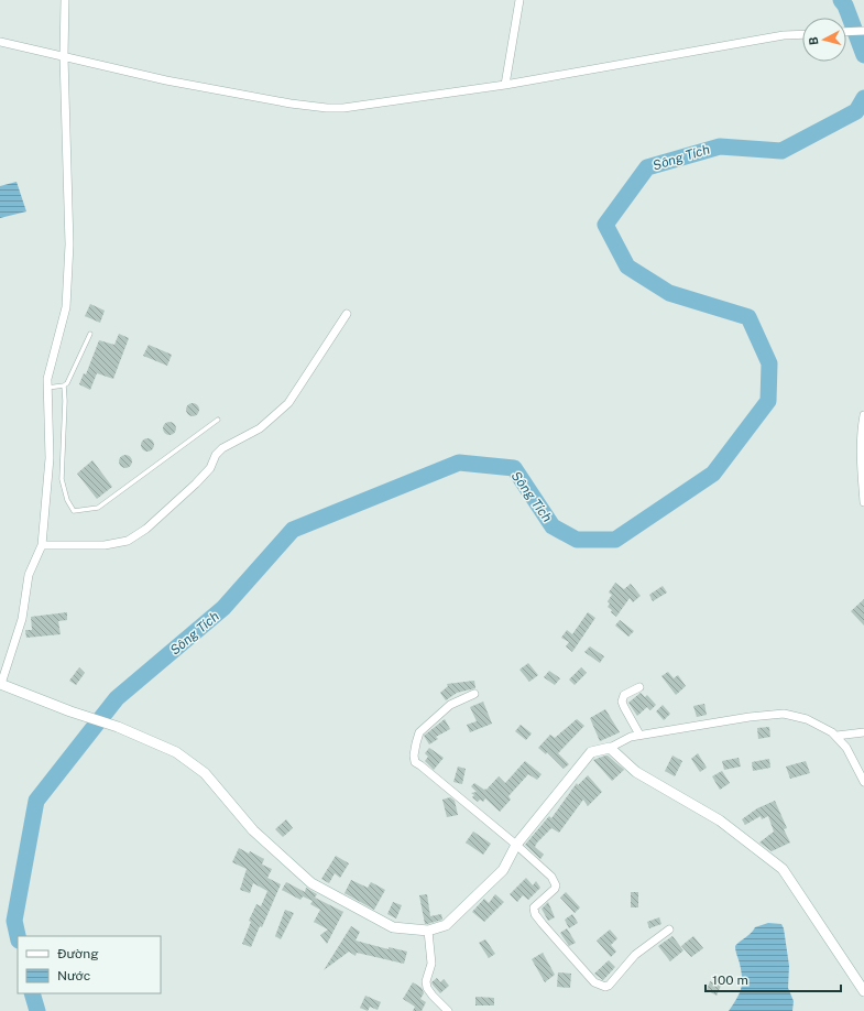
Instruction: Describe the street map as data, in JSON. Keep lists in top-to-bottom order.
{
  "water": ["Sông Tích"],
  "legend": ["Đường", "Nước"],
  "scale_bar": "100 m",
  "north": "left"
}
